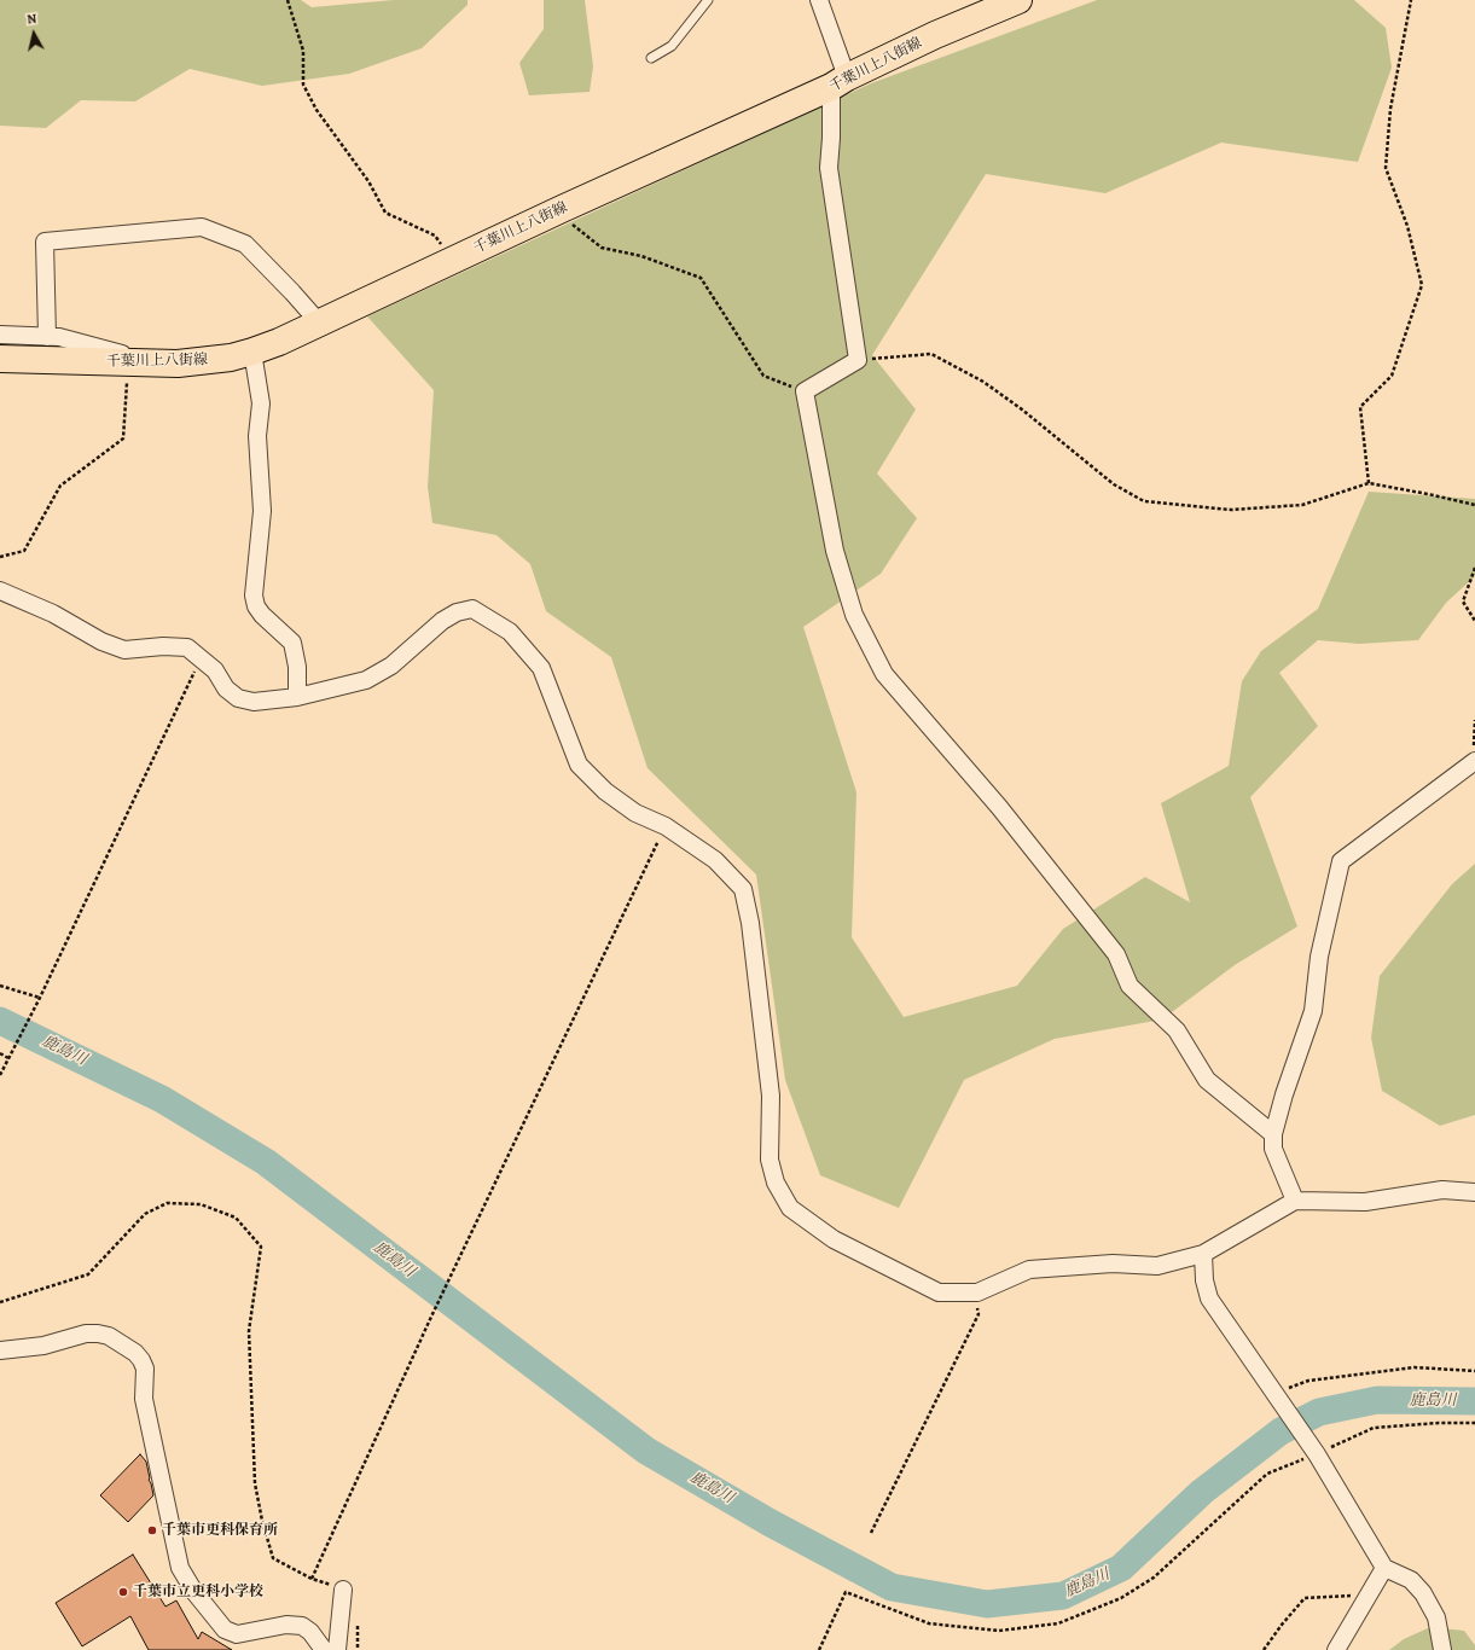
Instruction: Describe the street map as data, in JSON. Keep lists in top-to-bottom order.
{
  "streets": {
    "main road": ["千葉川上八街線"]
  },
  "water": ["鹿島川"],
  "places": ["千葉市更科保育所", "千葉市立更科小学校"],
  "north": "top"
}
